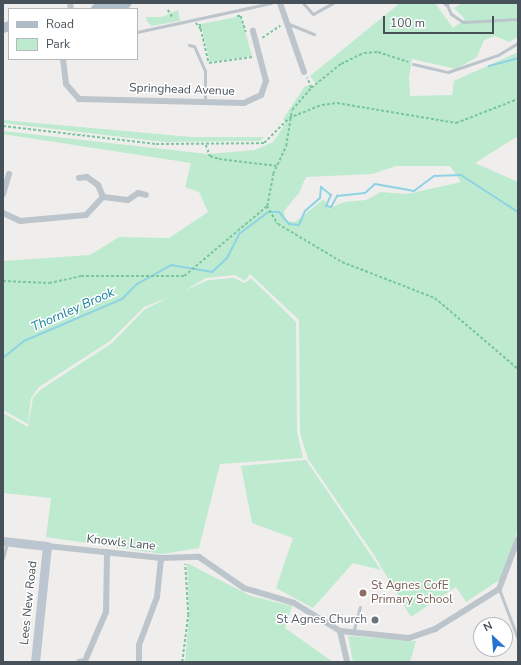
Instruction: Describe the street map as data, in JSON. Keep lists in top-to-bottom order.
{
  "streets": {
    "street": ["Springhead Avenue", "Knowls Lane", "Lees New Road"]
  },
  "crossings": [
    ["Knowls Lane", "Lees New Road"]
  ],
  "water": ["Thornley Brook"],
  "places": ["St Agnes CofE Primary School", "St Agnes Church"],
  "legend": ["Road", "Park"],
  "scale_bar": "100 m",
  "north": "top left"
}
